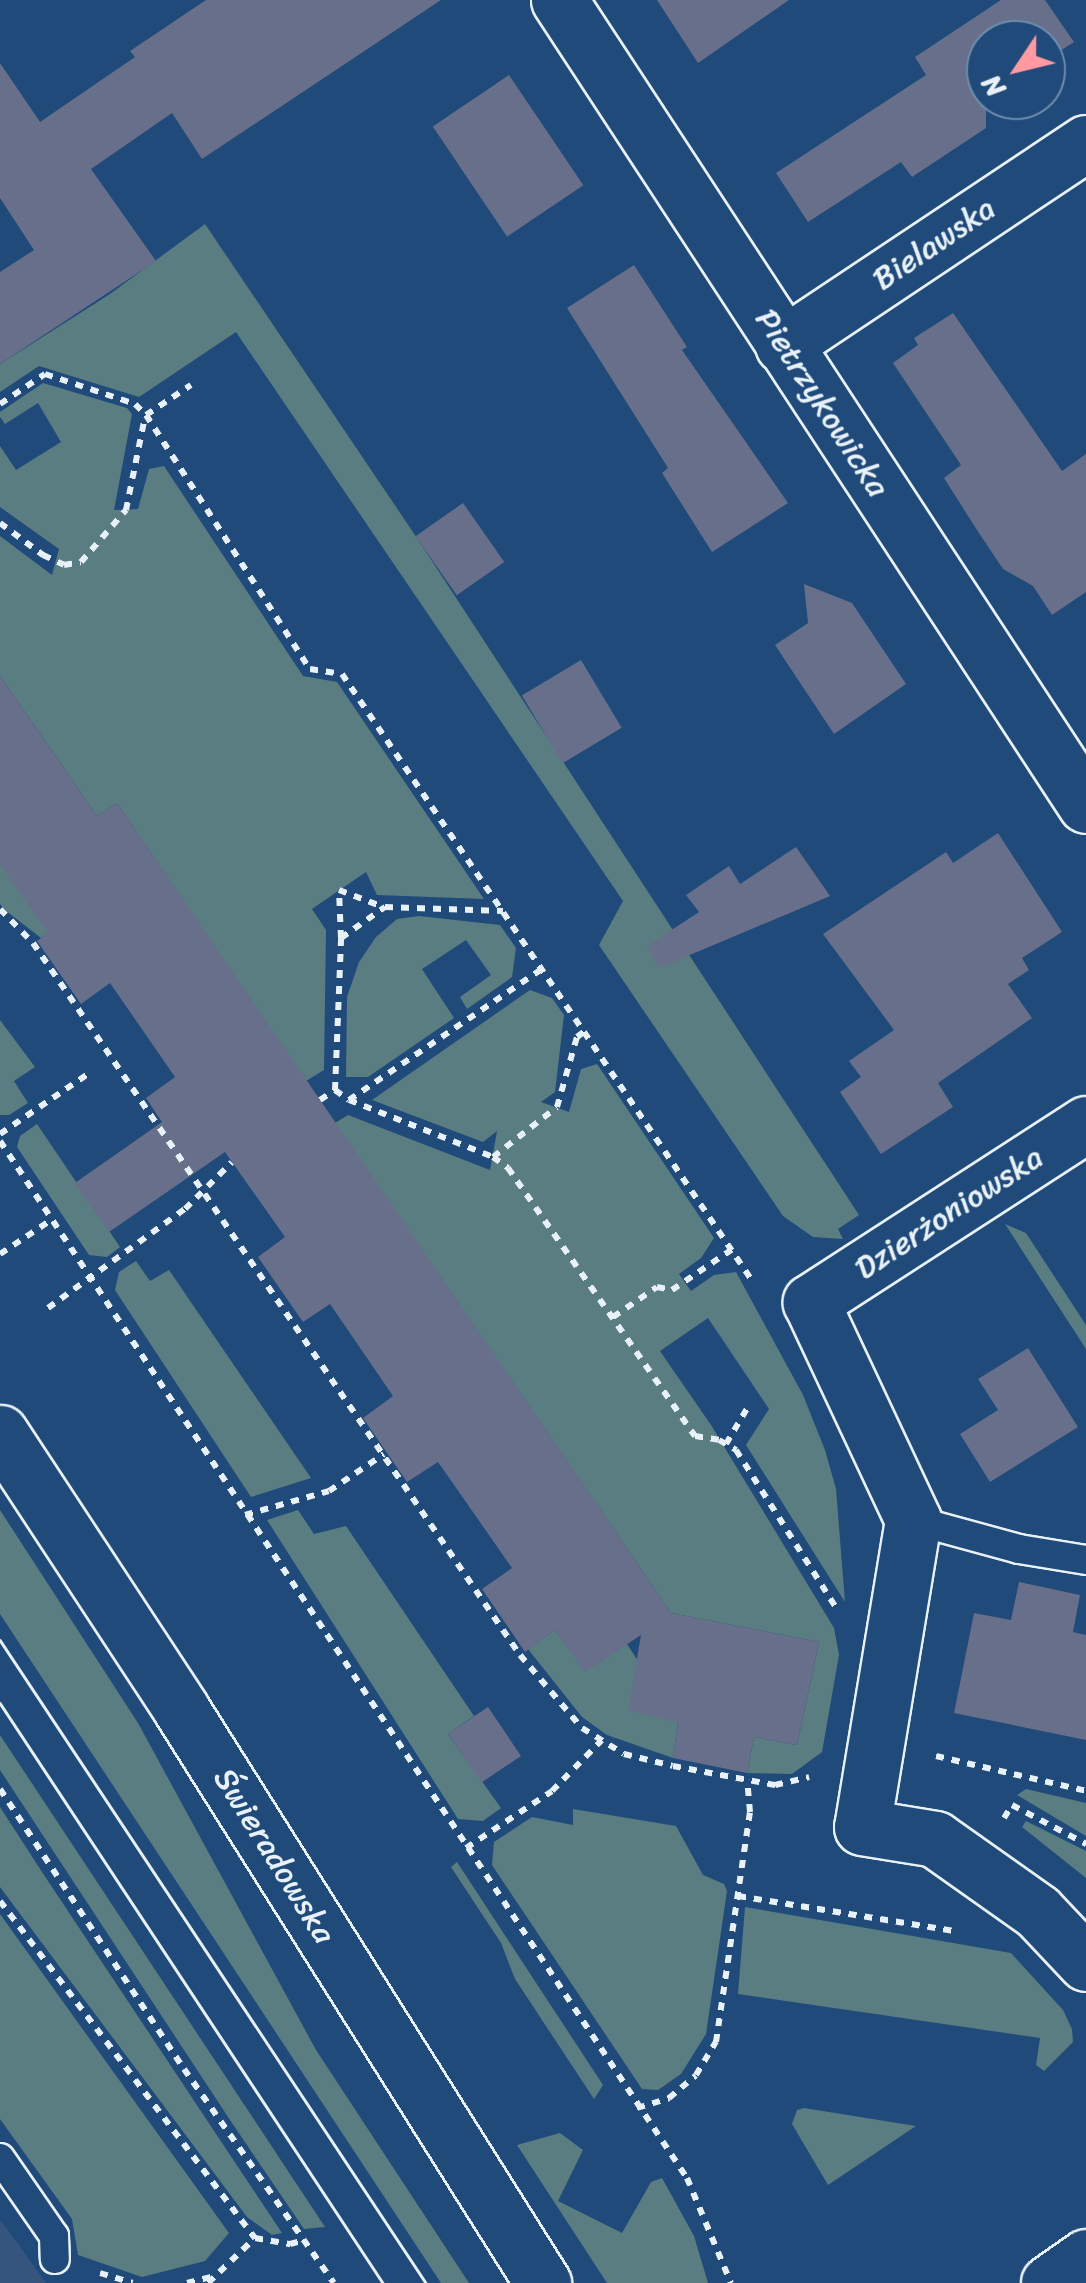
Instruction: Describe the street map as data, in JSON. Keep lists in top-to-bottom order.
{
  "streets": {
    "street": [
      "Bielawska",
      "Pietrzykowicka",
      "Dzierżoniowska",
      "Świeradowska"
    ]
  },
  "crossings": [
    ["Bielawska", "Pietrzykowicka"]
  ],
  "north": "bottom left"
}
